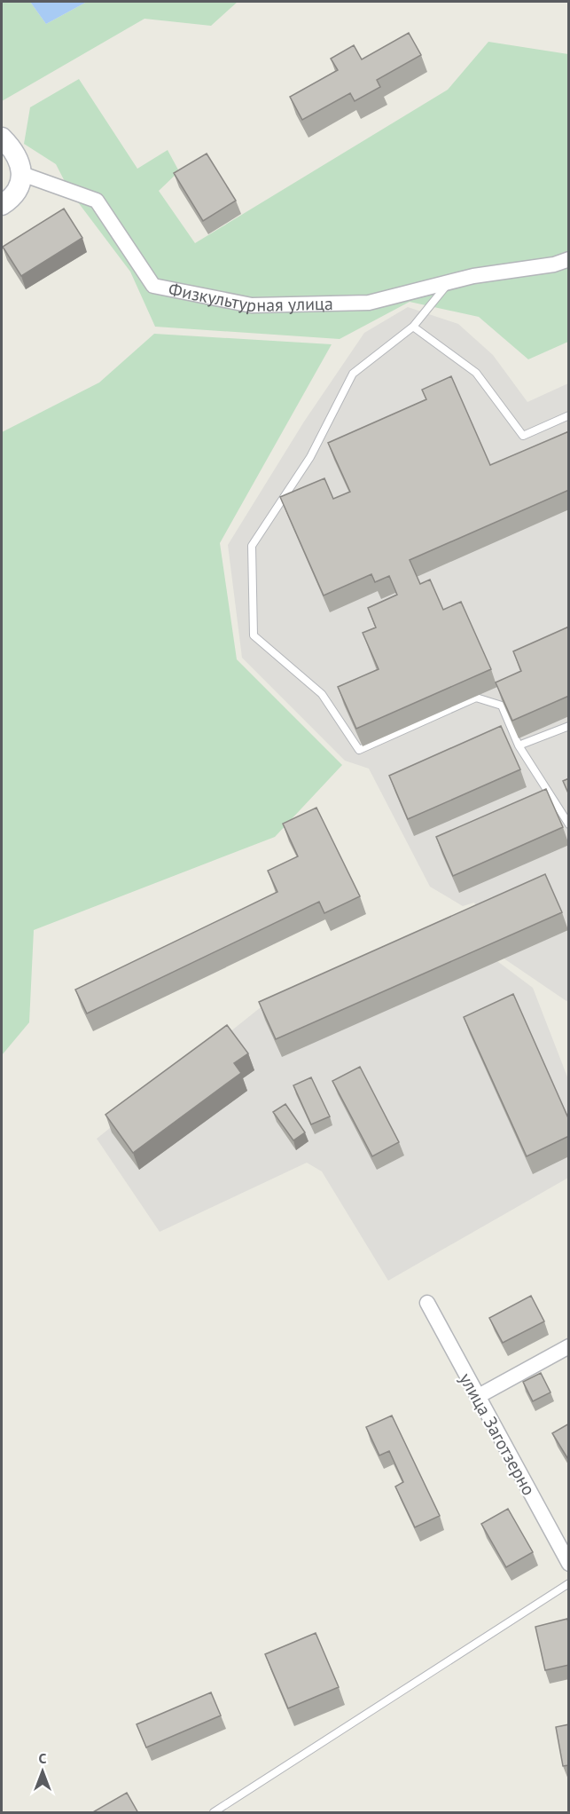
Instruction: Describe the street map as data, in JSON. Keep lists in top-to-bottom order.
{
  "streets": {
    "street": ["Физкультурная улица", "улица Заготзерно"]
  },
  "north": "top"
}
